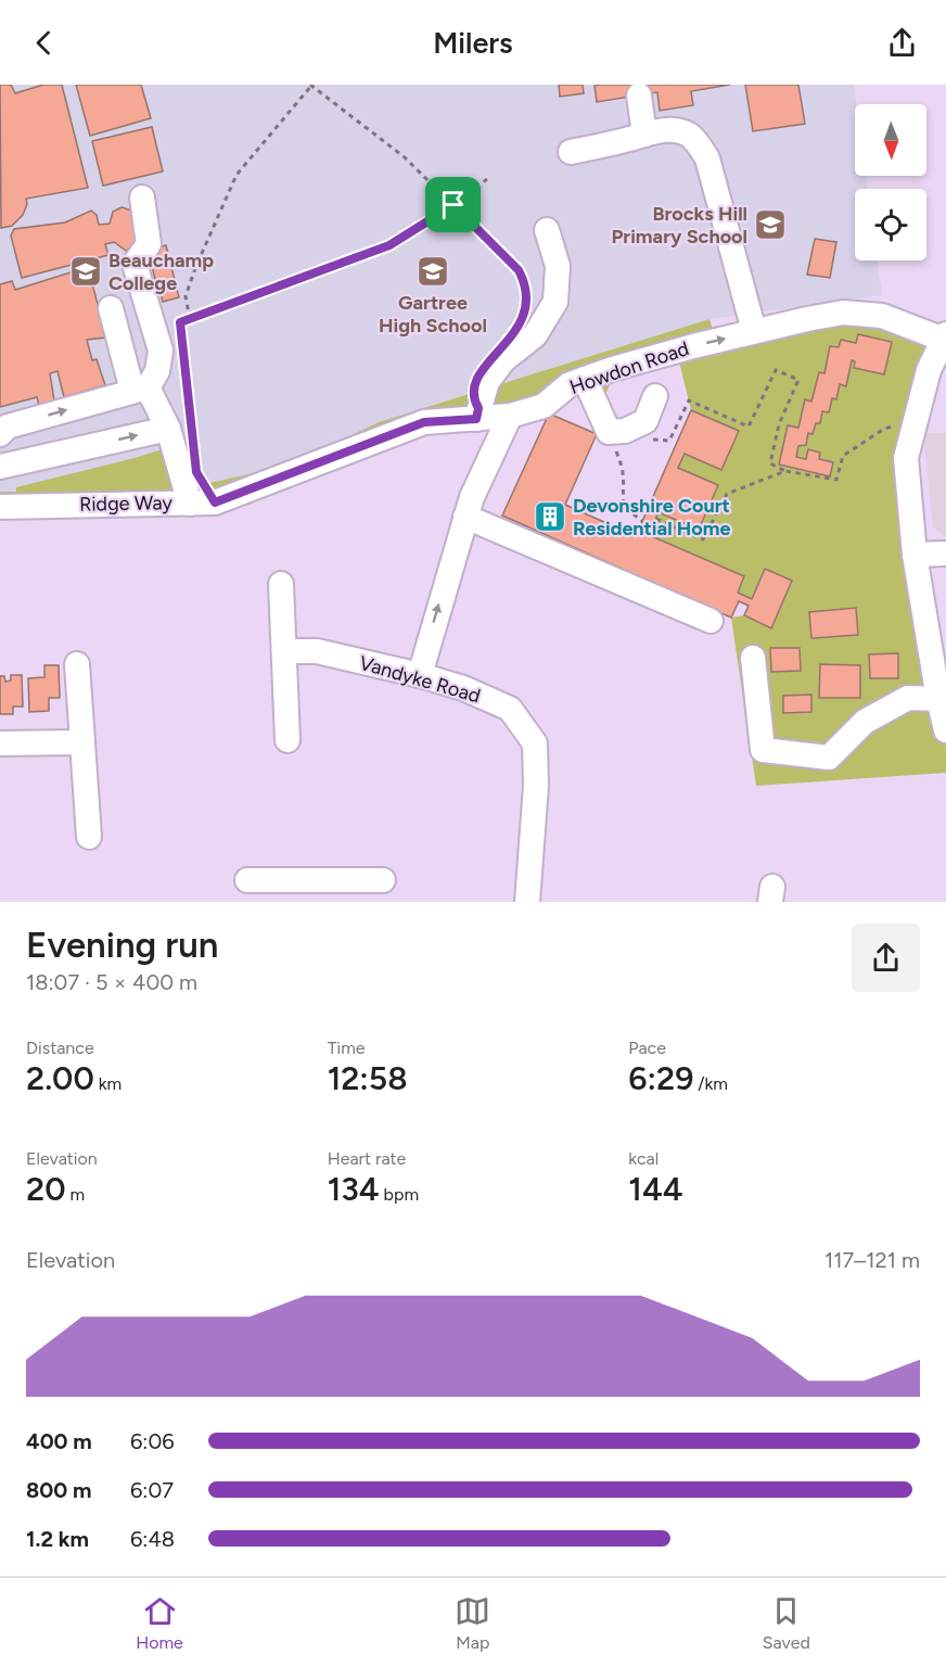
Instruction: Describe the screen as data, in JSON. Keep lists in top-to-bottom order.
{
  "streets": {
    "street": ["Howdon Road", "Ridge Way", "Vandyke Road"]
  },
  "crossings": [
    ["Howdon Road", "Ridge Way"]
  ],
  "places": {
    "school or university": ["Brocks Hill Primary School", "Beauchamp College", "Gartree High School"],
    "building": ["Devonshire Court Residential Home"]
  },
  "north": "bottom",
  "page": {
    "header": "Milers",
    "heading": ["Evening run", "18:07 · 5 × 400 m"],
    "stats": [
      ["Distance", "2.00 km"],
      ["Time", "12:58"],
      ["Pace", "6:29 /km"],
      ["Elevation", "20 m"],
      ["Heart rate", "134 bpm"],
      ["kcal", "144"]
    ],
    "chart": ["Elevation", "117–121 m"],
    "list": [
      {
        "name": "400 m",
        "note": "6:06"
      },
      {
        "name": "800 m",
        "note": "6:07"
      },
      {
        "name": "1.2 km",
        "note": "6:48"
      }
    ],
    "tabs": ["Home", "Map", "Saved"]
  }
}
